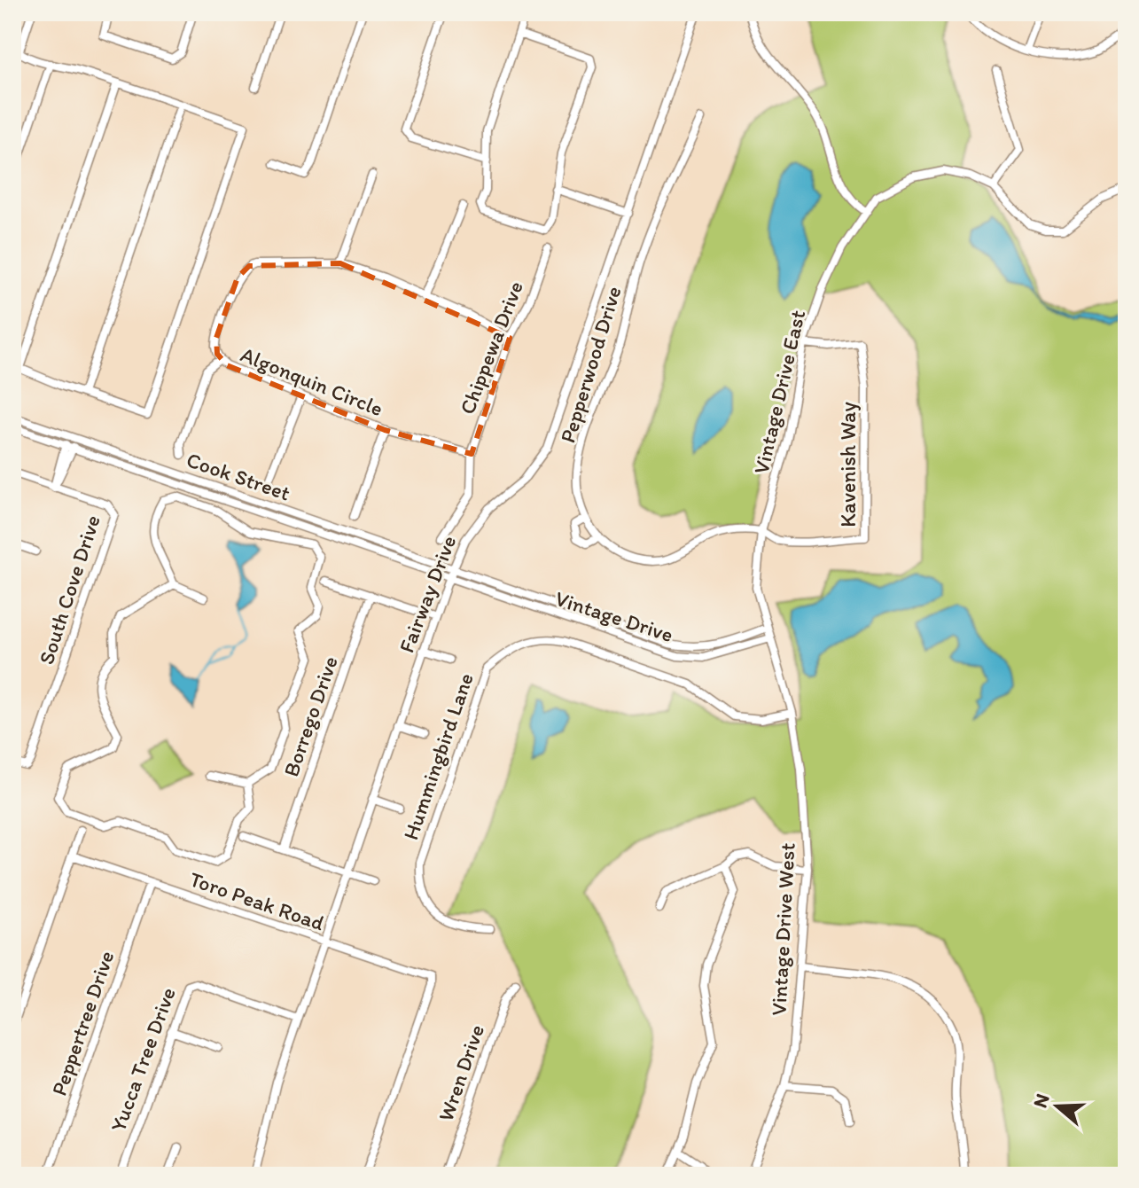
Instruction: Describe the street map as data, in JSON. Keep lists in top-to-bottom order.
{
  "streets": {
    "street": [
      "Chippewa Drive",
      "Pepperwood Drive",
      "Algonquin Circle",
      "Vintage Drive East",
      "Kavenish Way",
      "Cook Street",
      "South Cove Drive",
      "Fairway Drive",
      "Vintage Drive",
      "Borrego Drive",
      "Hummingbird Lane",
      "Toro Peak Road",
      "Vintage Drive West",
      "Peppertree Drive",
      "Yucca Tree Drive",
      "Wren Drive"
    ]
  },
  "crossings": [
    ["Chippewa Drive", "Algonquin Circle"],
    ["Pepperwood Drive", "Vintage Drive East"],
    ["Pepperwood Drive", "Kavenish Way"],
    ["Vintage Drive East", "Kavenish Way"],
    ["Vintage Drive East", "Vintage Drive"],
    ["Vintage Drive East", "Vintage Drive West"],
    ["Cook Street", "Fairway Drive"],
    ["Cook Street", "Vintage Drive"],
    ["Fairway Drive", "Vintage Drive"],
    ["Fairway Drive", "Toro Peak Road"],
    ["Fairway Drive", "Yucca Tree Drive"],
    ["Vintage Drive", "Vintage Drive West"],
    ["Hummingbird Lane", "Vintage Drive West"],
    ["Toro Peak Road", "Peppertree Drive"]
  ],
  "north": "left"
}
